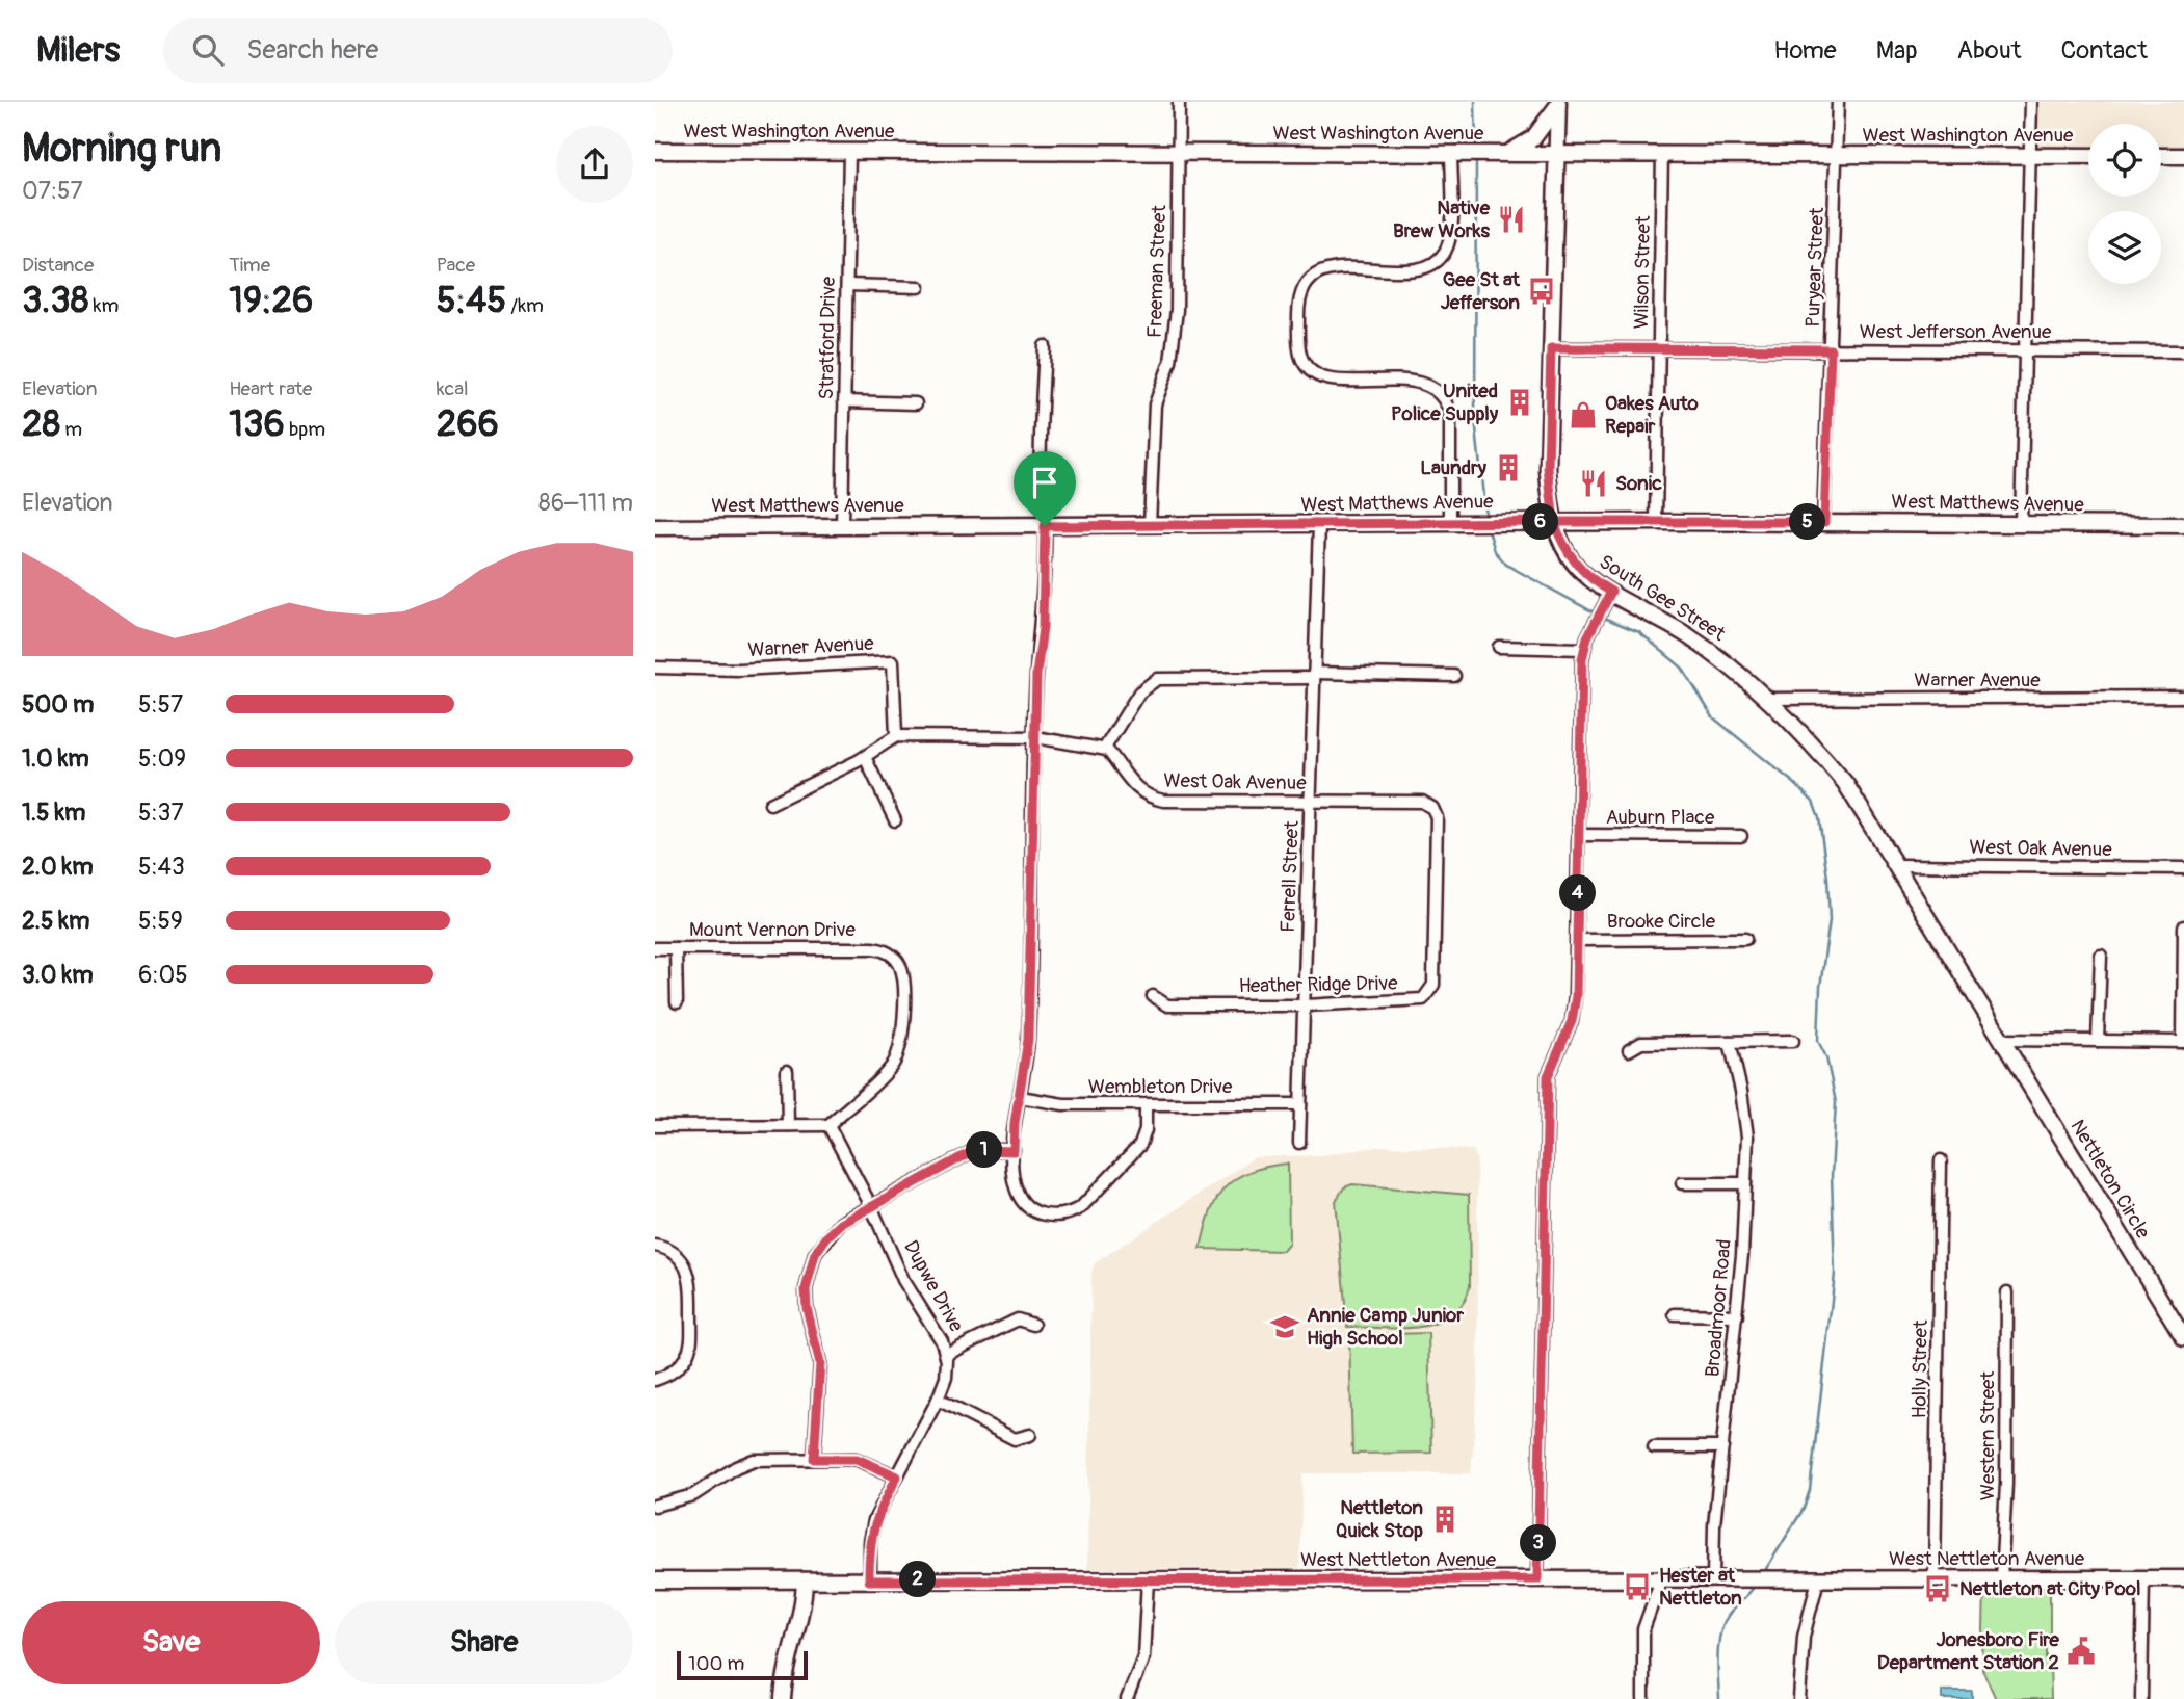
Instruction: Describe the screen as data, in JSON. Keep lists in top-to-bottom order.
{
  "streets": {
    "street": [
      "West Washington Avenue",
      "Puryear Street",
      "Freeman Street",
      "Wilson Street",
      "West Jefferson Avenue",
      "Stratford Drive",
      "West Matthews Avenue",
      "South Gee Street",
      "Warner Avenue",
      "West Oak Avenue",
      "Auburn Place",
      "Ferrell Street",
      "Brooke Circle",
      "Mount Vernon Drive",
      "Heather Ridge Drive",
      "Wembleton Drive",
      "Nettleton Circle",
      "Dupwe Drive",
      "Broadmoor Road",
      "Holly Street",
      "Western Street",
      "West Nettleton Avenue"
    ]
  },
  "crossings": [
    ["West Washington Avenue", "Puryear Street"],
    ["West Washington Avenue", "Freeman Street"],
    ["West Washington Avenue", "Wilson Street"],
    ["West Washington Avenue", "Stratford Drive"],
    ["West Washington Avenue", "South Gee Street"],
    ["Puryear Street", "West Jefferson Avenue"],
    ["Puryear Street", "West Matthews Avenue"],
    ["Freeman Street", "West Matthews Avenue"],
    ["Wilson Street", "West Jefferson Avenue"],
    ["Wilson Street", "West Matthews Avenue"],
    ["West Jefferson Avenue", "South Gee Street"],
    ["Stratford Drive", "West Matthews Avenue"],
    ["West Matthews Avenue", "South Gee Street"],
    ["West Matthews Avenue", "Ferrell Street"],
    ["South Gee Street", "Warner Avenue"],
    ["South Gee Street", "West Oak Avenue"],
    ["South Gee Street", "Nettleton Circle"],
    ["West Oak Avenue", "Ferrell Street"],
    ["West Oak Avenue", "Heather Ridge Drive"],
    ["Ferrell Street", "Heather Ridge Drive"],
    ["Ferrell Street", "Wembleton Drive"],
    ["Mount Vernon Drive", "Dupwe Drive"],
    ["Dupwe Drive", "West Nettleton Avenue"],
    ["Broadmoor Road", "West Nettleton Avenue"],
    ["Holly Street", "West Nettleton Avenue"],
    ["Western Street", "West Nettleton Avenue"]
  ],
  "places": {
    "restaurant": ["Native Brew Works", "Sonic"],
    "bus stop": ["Gee St at Jefferson", "Hester at Nettleton", "Nettleton at City Pool"],
    "building": ["United Police Supply", "Laundry", "Nettleton Quick Stop"],
    "shop": ["Oakes Auto Repair"],
    "school or university": ["Annie Camp Junior High School"],
    "public building": ["Jonesboro Fire Department Station 2"]
  },
  "scale_bar": "100 m",
  "page": {
    "header": "Milers",
    "search": "Search here",
    "nav": [
      "Home",
      "Map",
      "About",
      "Contact"
    ],
    "heading": ["Morning run", "07:57"],
    "stats": [
      ["Distance", "3.38 km"],
      ["Time", "19:26"],
      ["Pace", "5:45 /km"],
      ["Elevation", "28 m"],
      ["Heart rate", "136 bpm"],
      ["kcal", "266"]
    ],
    "chart": ["Elevation", "86–111 m"],
    "pins": [
      "5",
      "6",
      "4",
      "1",
      "3",
      "2"
    ],
    "list": [
      {
        "name": "500 m",
        "note": "5:57"
      },
      {
        "name": "1.0 km",
        "note": "5:09"
      },
      {
        "name": "1.5 km",
        "note": "5:37"
      },
      {
        "name": "2.0 km",
        "note": "5:43"
      },
      {
        "name": "2.5 km",
        "note": "5:59"
      },
      {
        "name": "3.0 km",
        "note": "6:05"
      }
    ],
    "buttons": ["Save", "Share"],
    "scale": "100 m"
  }
}
